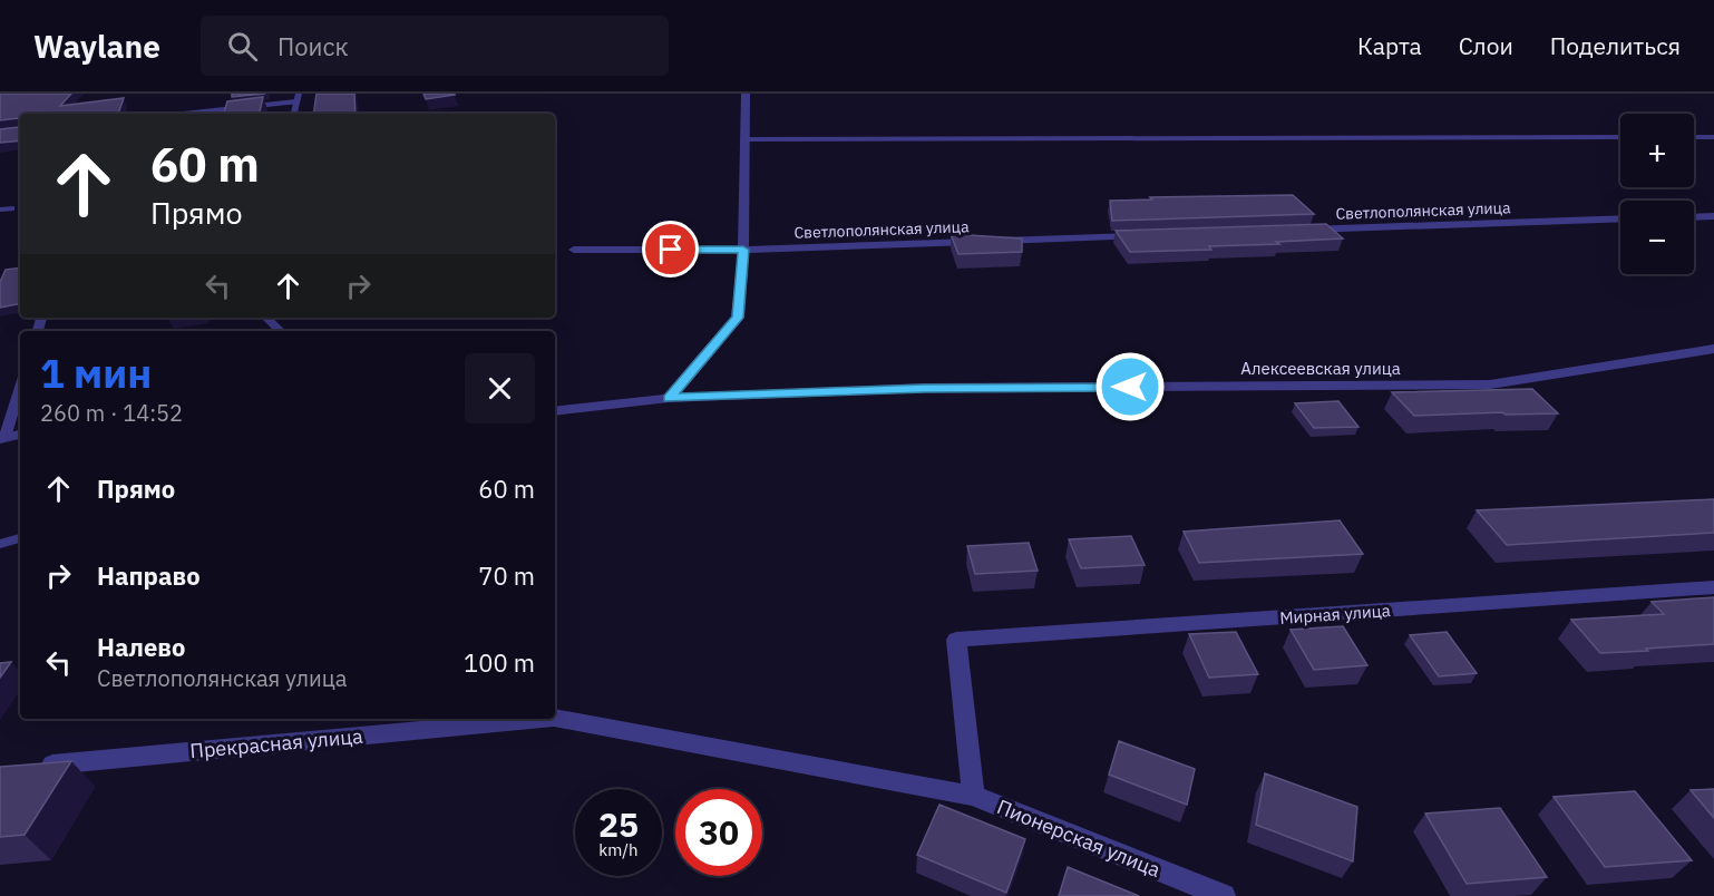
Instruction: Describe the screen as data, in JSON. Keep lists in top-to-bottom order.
{
  "streets": {
    "street": [
      "Светлополянская улица",
      "Алексеевская улица",
      "Мирная улица",
      "Прекрасная улица",
      "Пионерская улица"
    ]
  },
  "crossings": [
    ["Мирная улица", "Прекрасная улица"],
    ["Мирная улица", "Пионерская улица"],
    ["Прекрасная улица", "Пионерская улица"]
  ],
  "page": {
    "header": "Waylane",
    "search": "Поиск",
    "nav": ["Карта", "Слои", "Поделиться"],
    "map_buttons": ["+", "−"],
    "turn": ["60 m", "Прямо"],
    "heading": ["1 мин", "260 m · 14:52"],
    "list": [
      {
        "name": "Прямо",
        "value": "60 m"
      },
      {
        "name": "Направо",
        "value": "70 m"
      },
      {
        "name": "Налево",
        "note": "Светлополянская улица",
        "value": "100 m"
      }
    ],
    "speed": "25 km/h",
    "limit": "30"
  }
}
